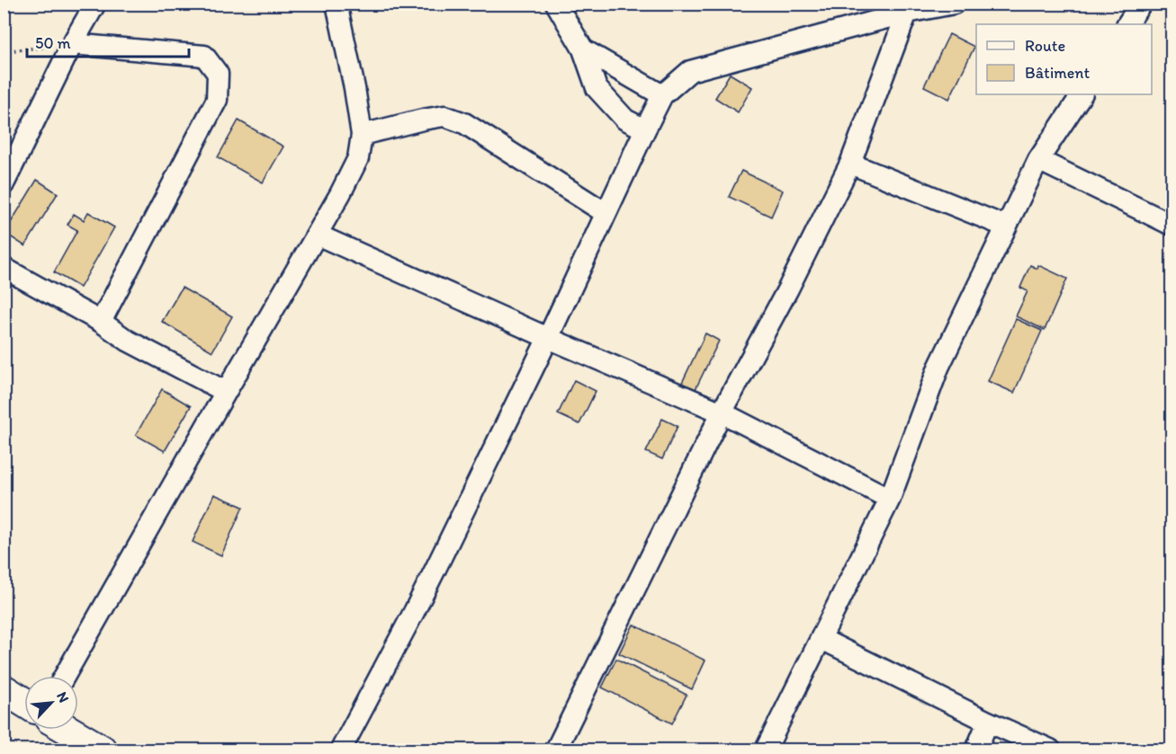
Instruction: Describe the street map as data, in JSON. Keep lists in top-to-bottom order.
{
  "legend": ["Route", "Bâtiment"],
  "scale_bar": "50 m",
  "north": "top right"
}
